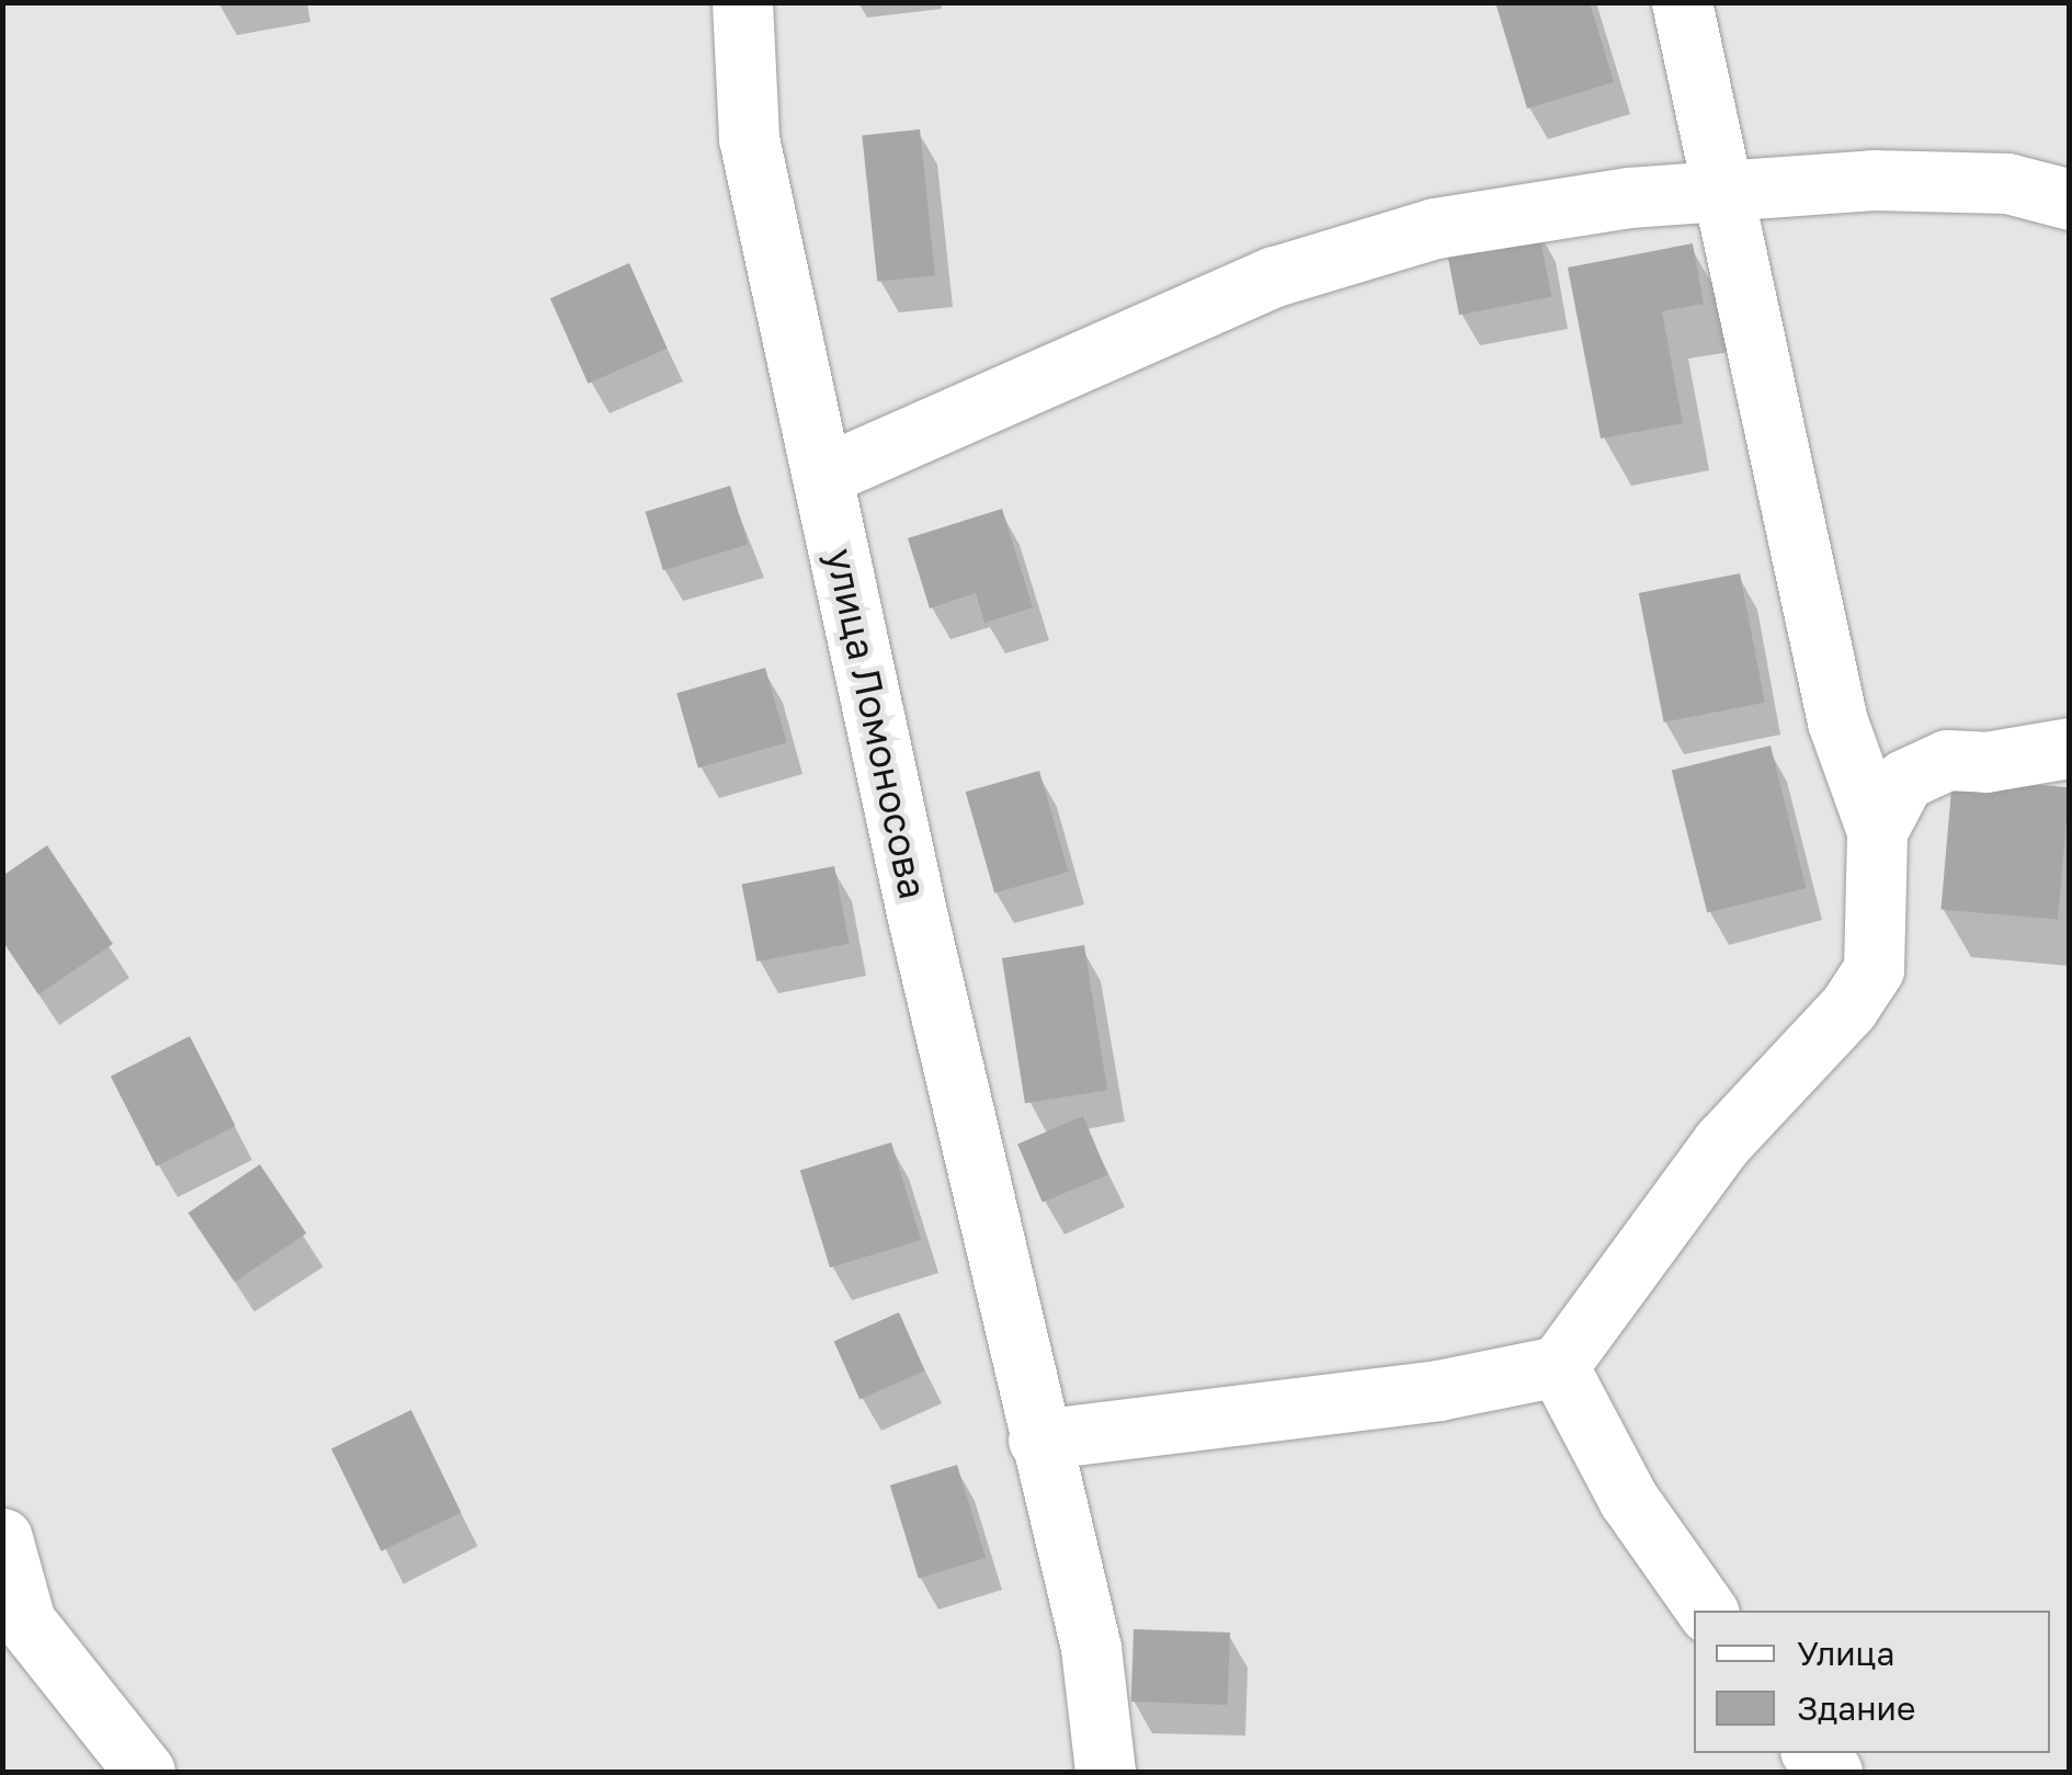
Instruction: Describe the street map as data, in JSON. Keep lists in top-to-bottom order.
{
  "streets": {
    "street": ["улица Ломоносова"]
  },
  "legend": ["Улица", "Здание"]
}
